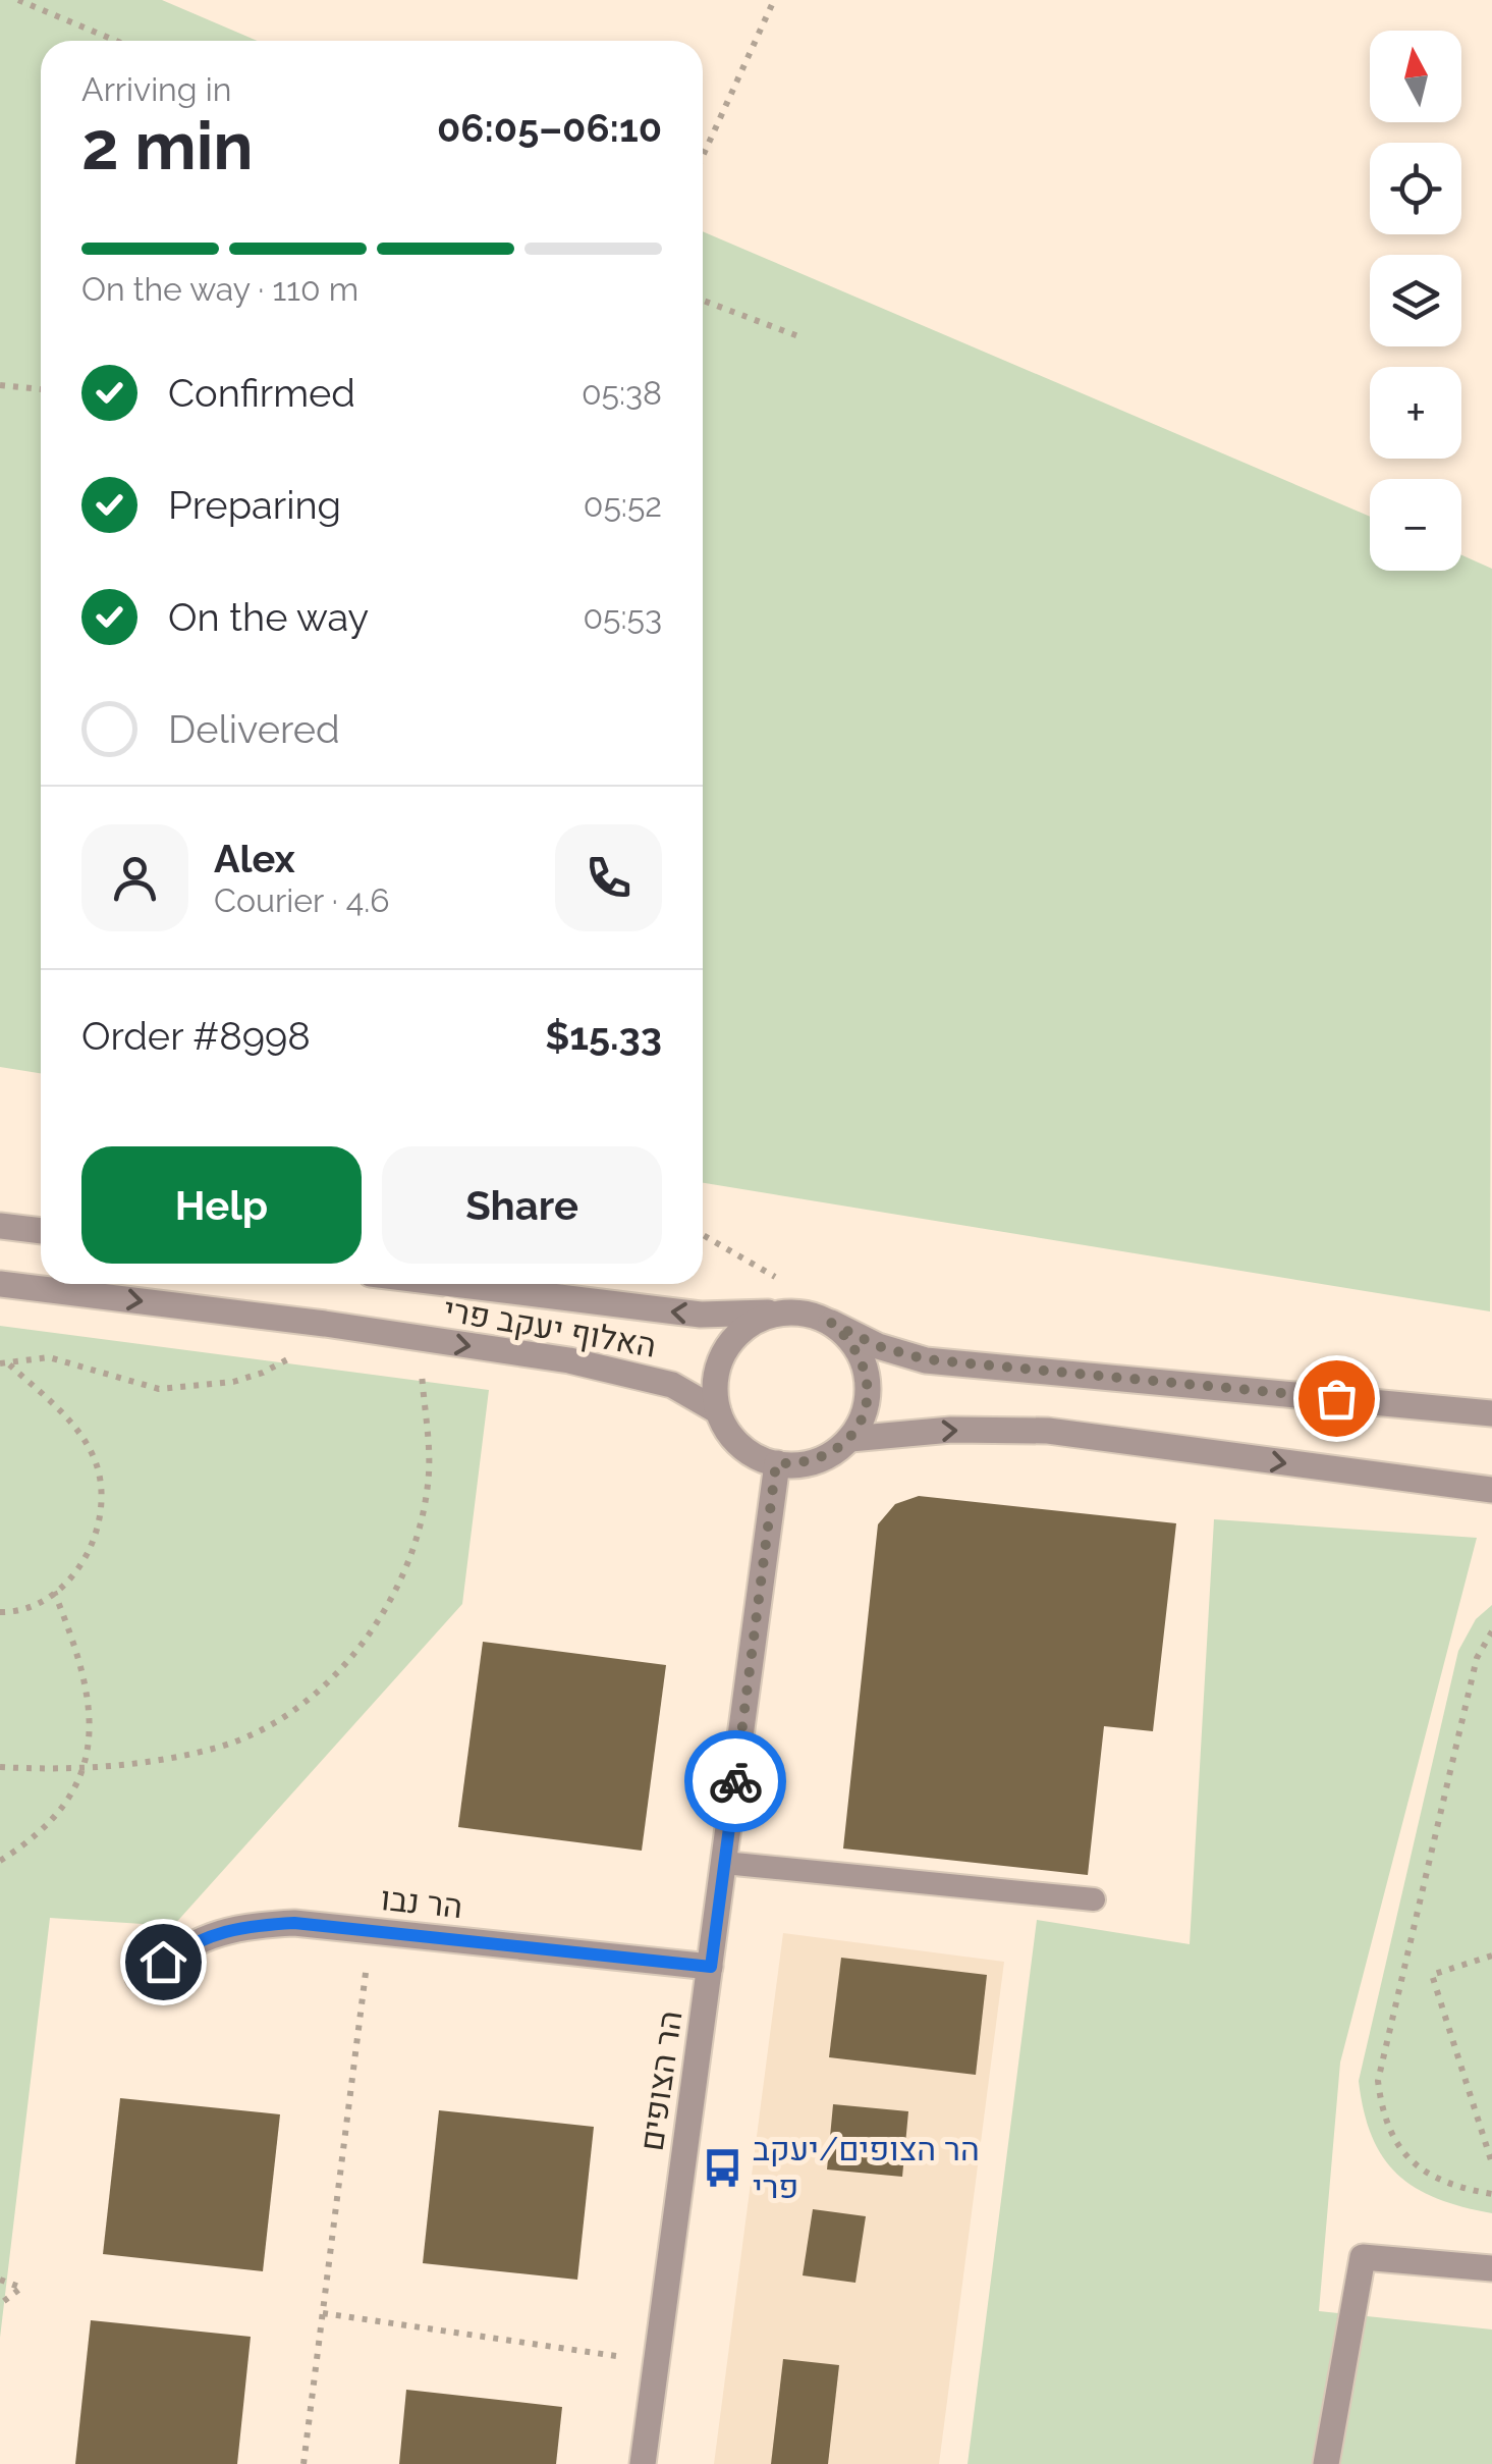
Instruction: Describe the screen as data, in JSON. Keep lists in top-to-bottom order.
{
  "streets": {
    "street": ["האלוף יעקב פרי", "הר נבו", "הר הצופים"]
  },
  "crossings": [
    ["האלוף יעקב פרי", "הר הצופים"],
    ["הר נבו", "הר הצופים"]
  ],
  "places": {
    "bus stop": ["הר הצופים/יעקב פרי"]
  },
  "north": "top",
  "page": {
    "map_buttons": ["+", "−"],
    "heading": ["2 min", "Arriving in", "06:05–06:10"],
    "panel": [
      "Alex",
      "Courier · 4.6",
      "Order #8998",
      "$15.33"
    ],
    "bar": "On the way · 110 m",
    "list": [
      ["Confirmed", "05:38"],
      ["Preparing", "05:52"],
      ["On the way", "05:53"],
      "Delivered"
    ],
    "buttons": ["Help", "Share"]
  }
}
